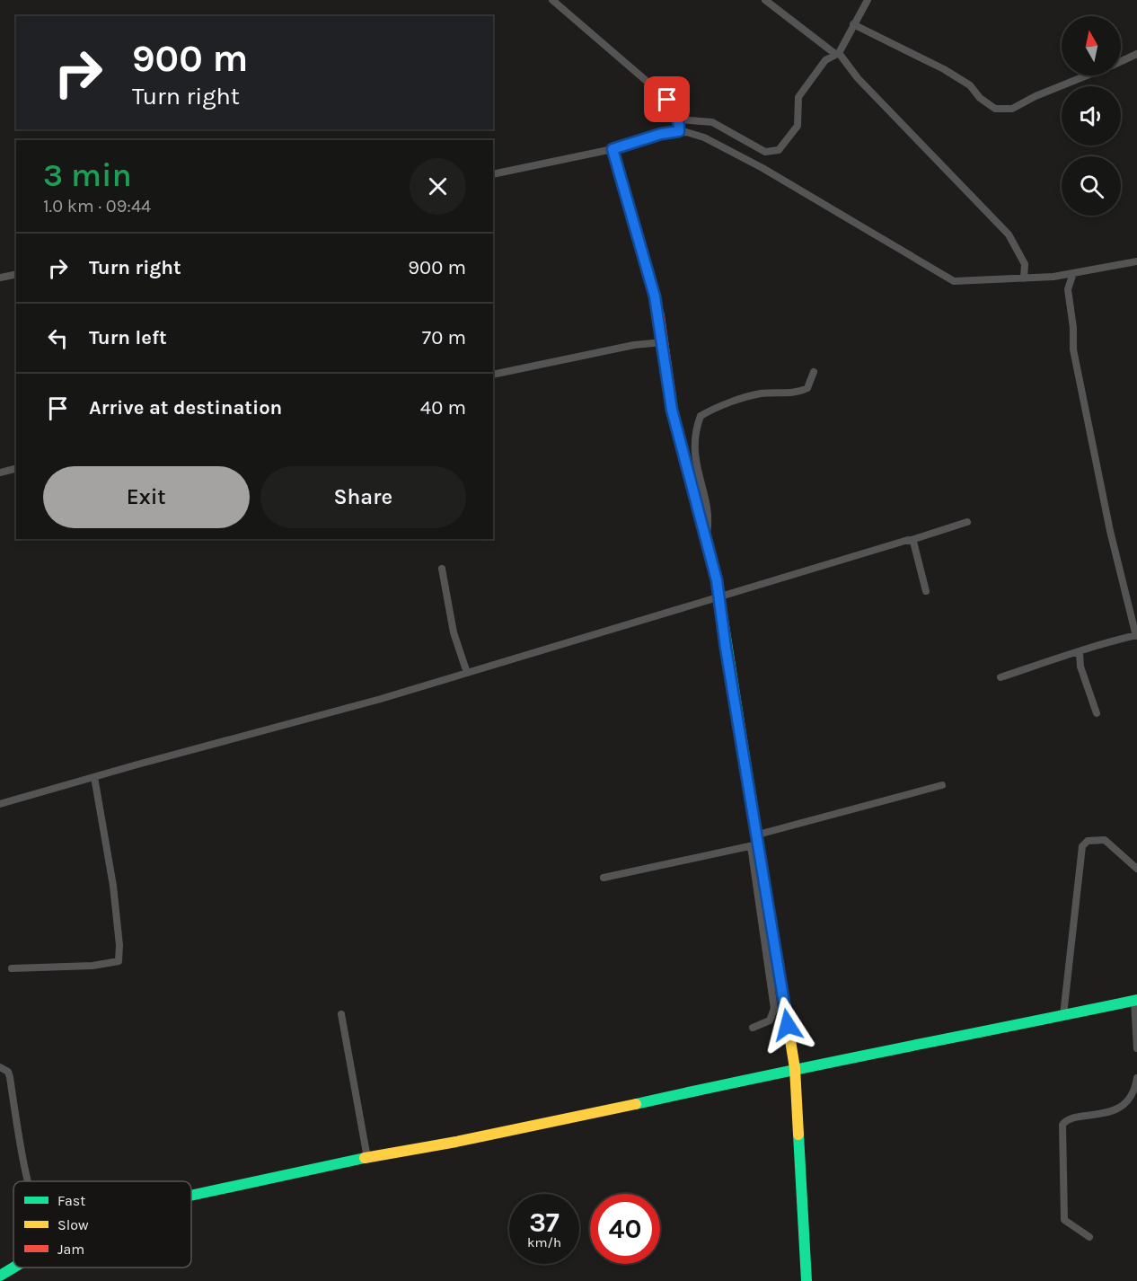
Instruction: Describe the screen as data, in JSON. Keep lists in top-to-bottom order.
{
  "legend": ["Fast", "Slow", "Jam"],
  "north": "top",
  "page": {
    "turn": ["900 m", "Turn right"],
    "heading": ["3 min", "1.0 km · 09:44"],
    "list": [
      {
        "name": "Turn right",
        "value": "900 m"
      },
      {
        "name": "Turn left",
        "value": "70 m"
      },
      {
        "name": "Arrive at destination",
        "value": "40 m"
      }
    ],
    "buttons": ["Exit", "Share"],
    "speed": "37 km/h",
    "limit": "40"
  }
}
